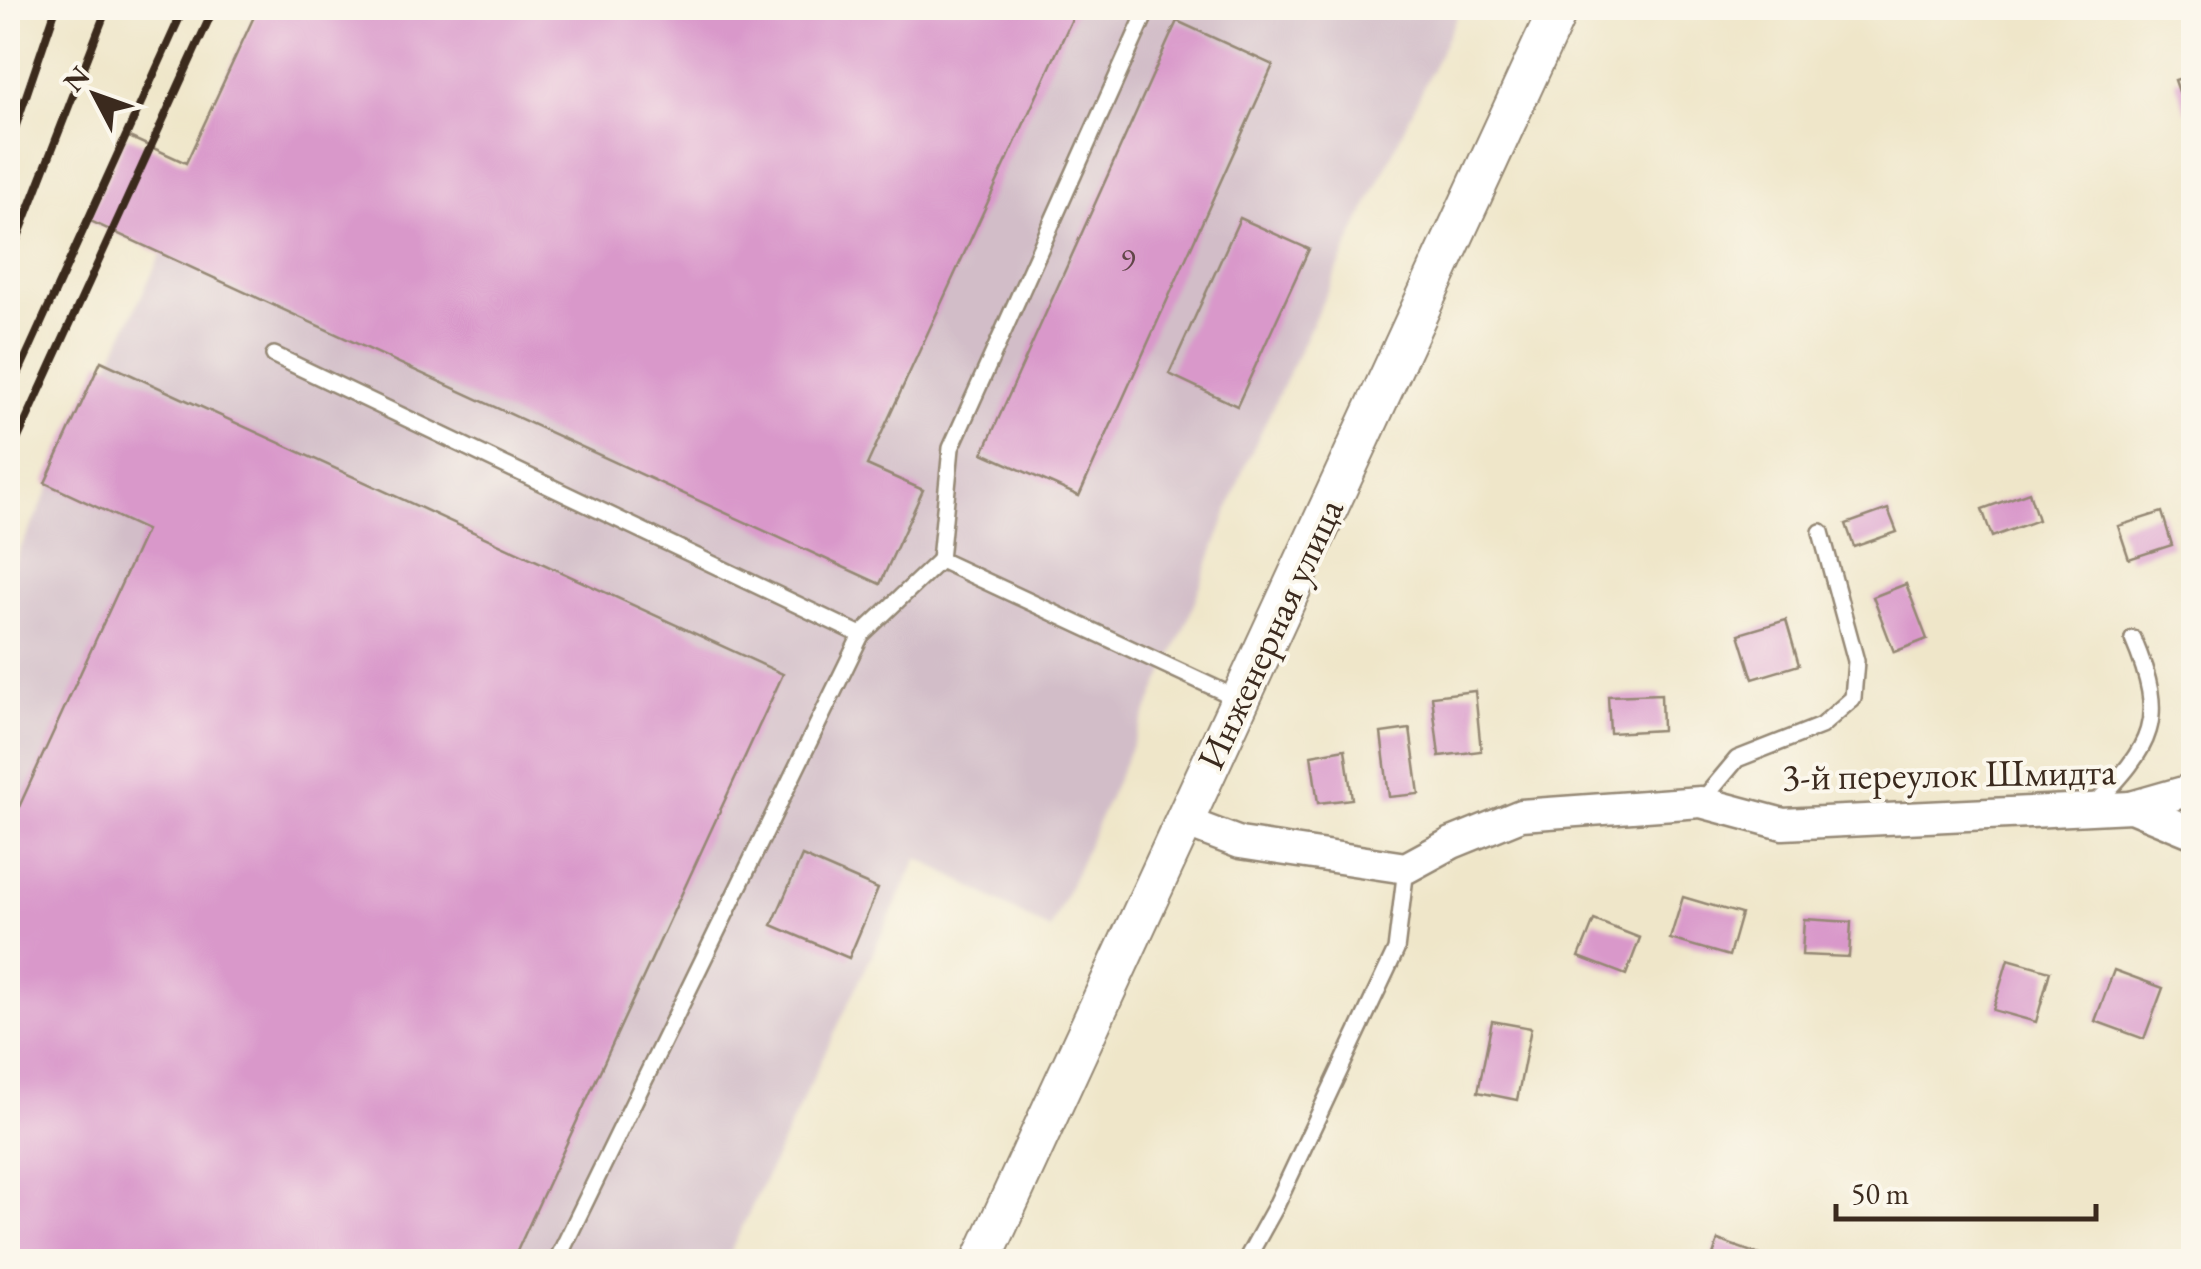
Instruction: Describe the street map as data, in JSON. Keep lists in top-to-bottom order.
{
  "streets": {
    "street": ["Инженерная улица", "3-й переулок Шмидта"]
  },
  "house_numbers": ["9"],
  "scale_bar": "50 m",
  "north": "top left"
}
